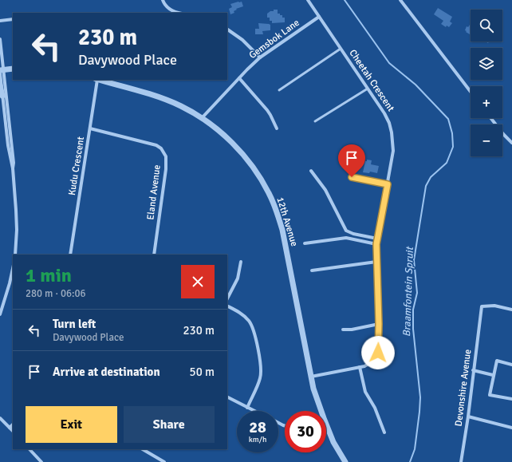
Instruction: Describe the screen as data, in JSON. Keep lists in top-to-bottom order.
{
  "streets": {
    "street": [
      "Gemsbok Lane",
      "Cheetah Crescent",
      "Kudu Crescent",
      "Eland Avenue",
      "12th Avenue",
      "Devonshire Avenue"
    ]
  },
  "crossings": [
    ["Gemsbok Lane", "Cheetah Crescent"],
    ["Gemsbok Lane", "12th Avenue"],
    ["Cheetah Crescent", "12th Avenue"],
    ["Kudu Crescent", "Eland Avenue"]
  ],
  "water": ["Braamfontein Spruit"],
  "page": {
    "map_buttons": ["+", "−"],
    "turn": ["230 m", "Davywood Place"],
    "heading": ["1 min", "280 m · 06:06"],
    "list": [
      {
        "name": "Turn left",
        "note": "Davywood Place",
        "value": "230 m"
      },
      {
        "name": "Arrive at destination",
        "value": "50 m"
      }
    ],
    "buttons": ["Exit", "Share"],
    "speed": "28 km/h",
    "limit": "30"
  }
}
